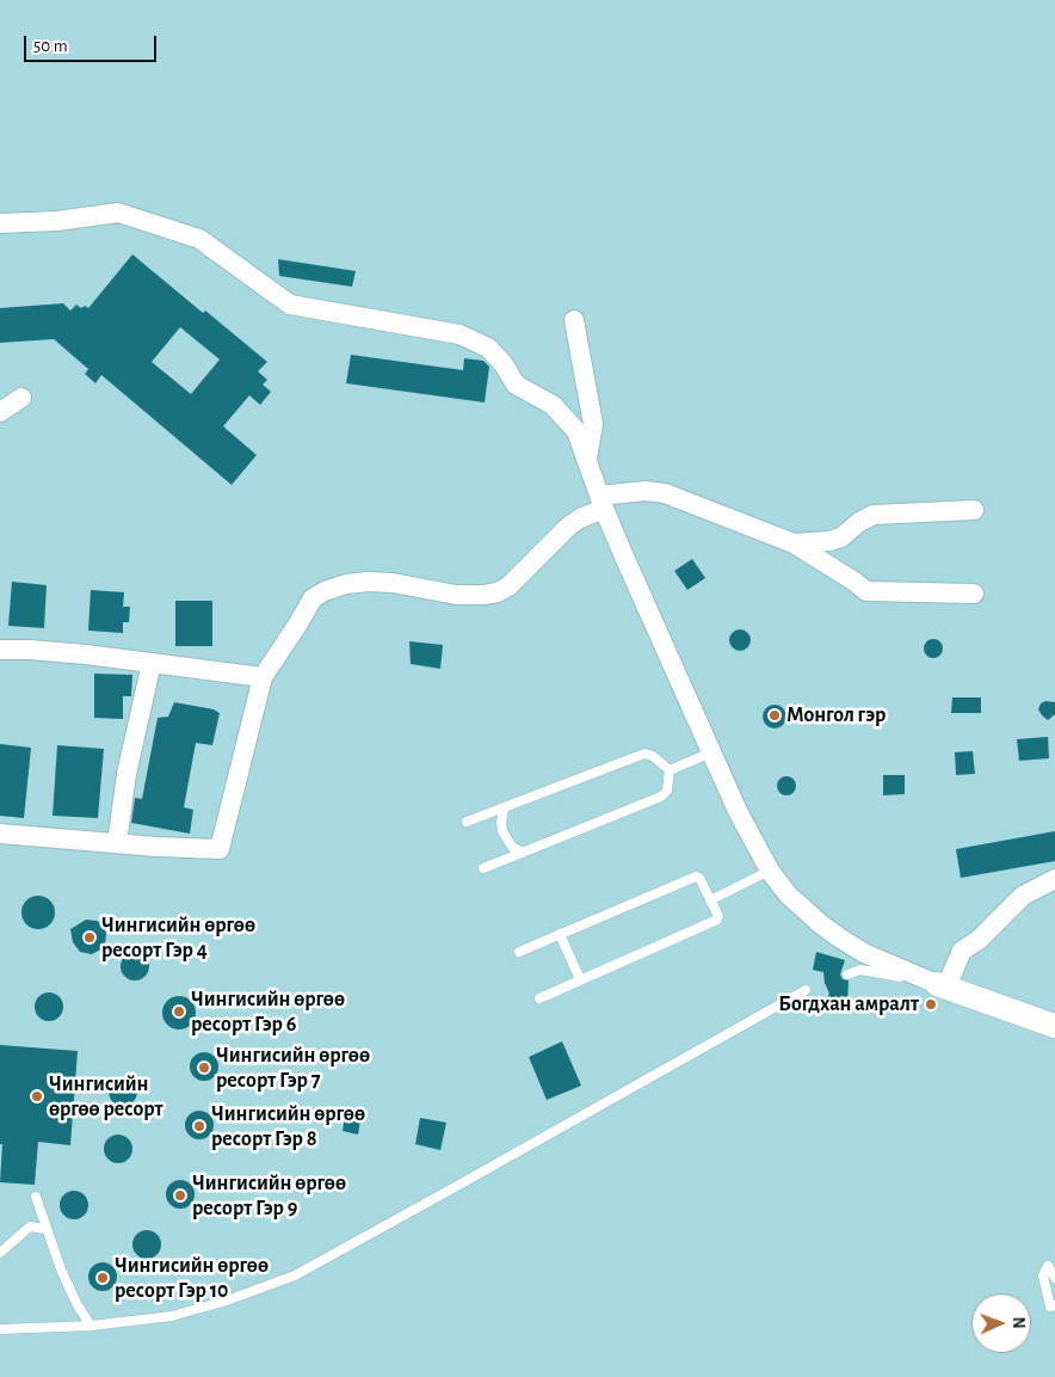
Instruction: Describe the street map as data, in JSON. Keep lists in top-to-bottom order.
{
  "places": [
    "Монгол гэр",
    "Чингисийн өргөө ресорт Гэр 4",
    "Богдхан амралт",
    "Чингисийн өргөө ресорт Гэр 6",
    "Чингисийн өргөө ресорт Гэр 7",
    "Чингисийн өргөө ресорт",
    "Чингисийн өргөө ресорт Гэр 8",
    "Чингисийн өргөө ресорт Гэр 9",
    "Чингисийн өргөө ресорт Гэр 10"
  ],
  "scale_bar": "50 m",
  "north": "right"
}
